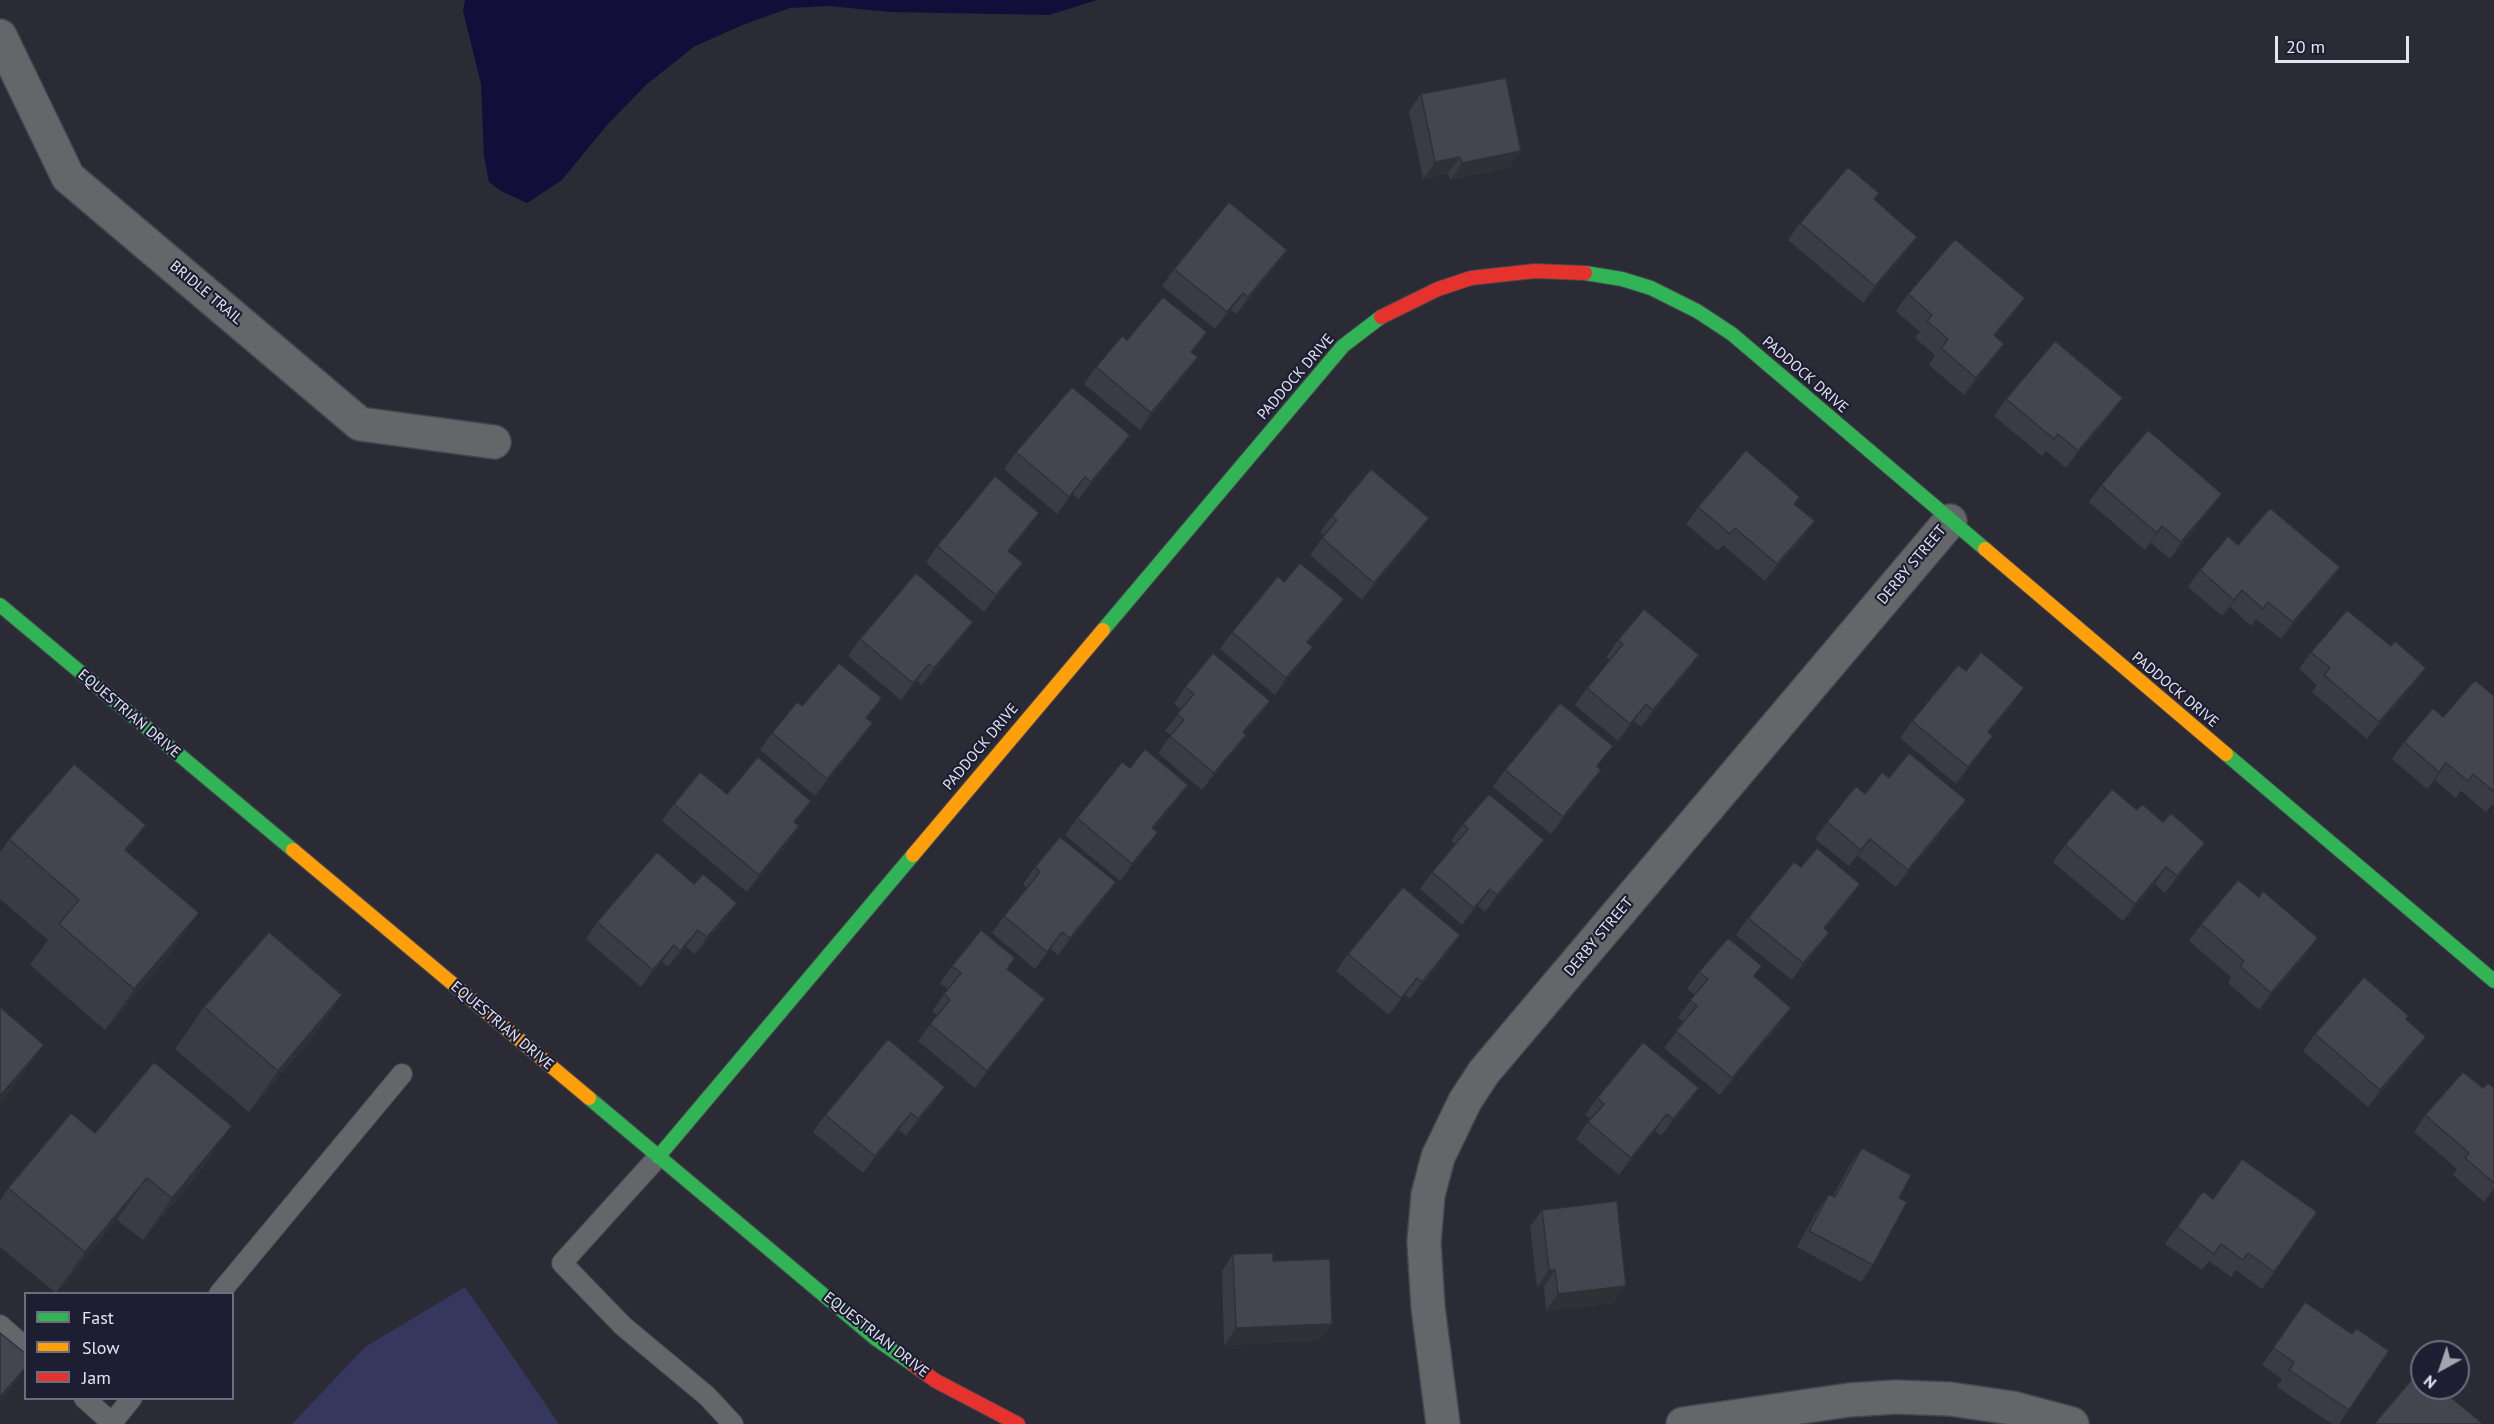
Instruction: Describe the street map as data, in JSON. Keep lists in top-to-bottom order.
{
  "streets": {
    "street": [
      "BRIDLE TRAIL",
      "PADDOCK DRIVE",
      "DERBY STREET",
      "EQUESTRIAN DRIVE"
    ]
  },
  "crossings": [
    ["PADDOCK DRIVE", "DERBY STREET"],
    ["PADDOCK DRIVE", "EQUESTRIAN DRIVE"]
  ],
  "legend": ["Fast", "Slow", "Jam"],
  "scale_bar": "20 m",
  "north": "bottom left"
}
